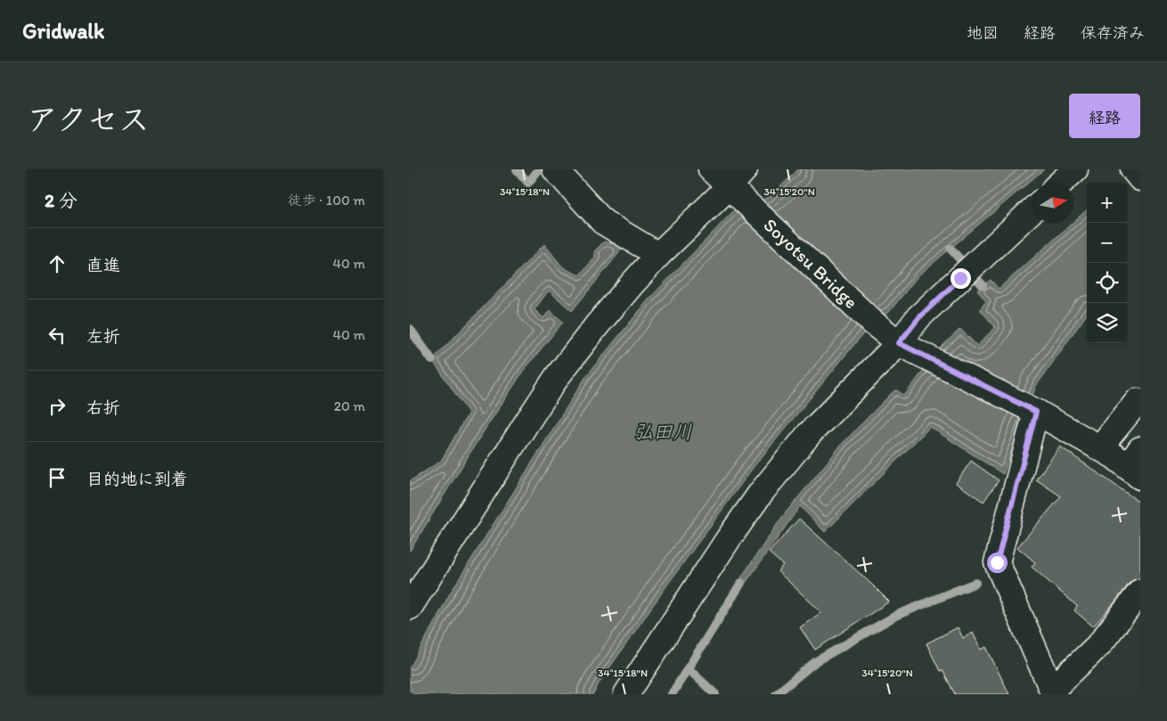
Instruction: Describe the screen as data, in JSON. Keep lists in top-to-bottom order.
{
  "streets": {
    "street": ["Soyotsu Bridge"]
  },
  "water": ["弘田川"],
  "north": "right",
  "page": {
    "header": "Gridwalk",
    "nav": ["地図", "経路", "保存済み"],
    "title": "アクセス",
    "buttons": "経路",
    "heading": ["2 分", "徒歩 · 100 m"],
    "map_buttons": ["+", "−"],
    "list": [
      ["直進", "40 m"],
      ["左折", "40 m"],
      ["右折", "20 m"],
      "目的地に到着"
    ]
  },
  "coordinates": ["34°15'18\"N", "34°15'20\"N"]
}
